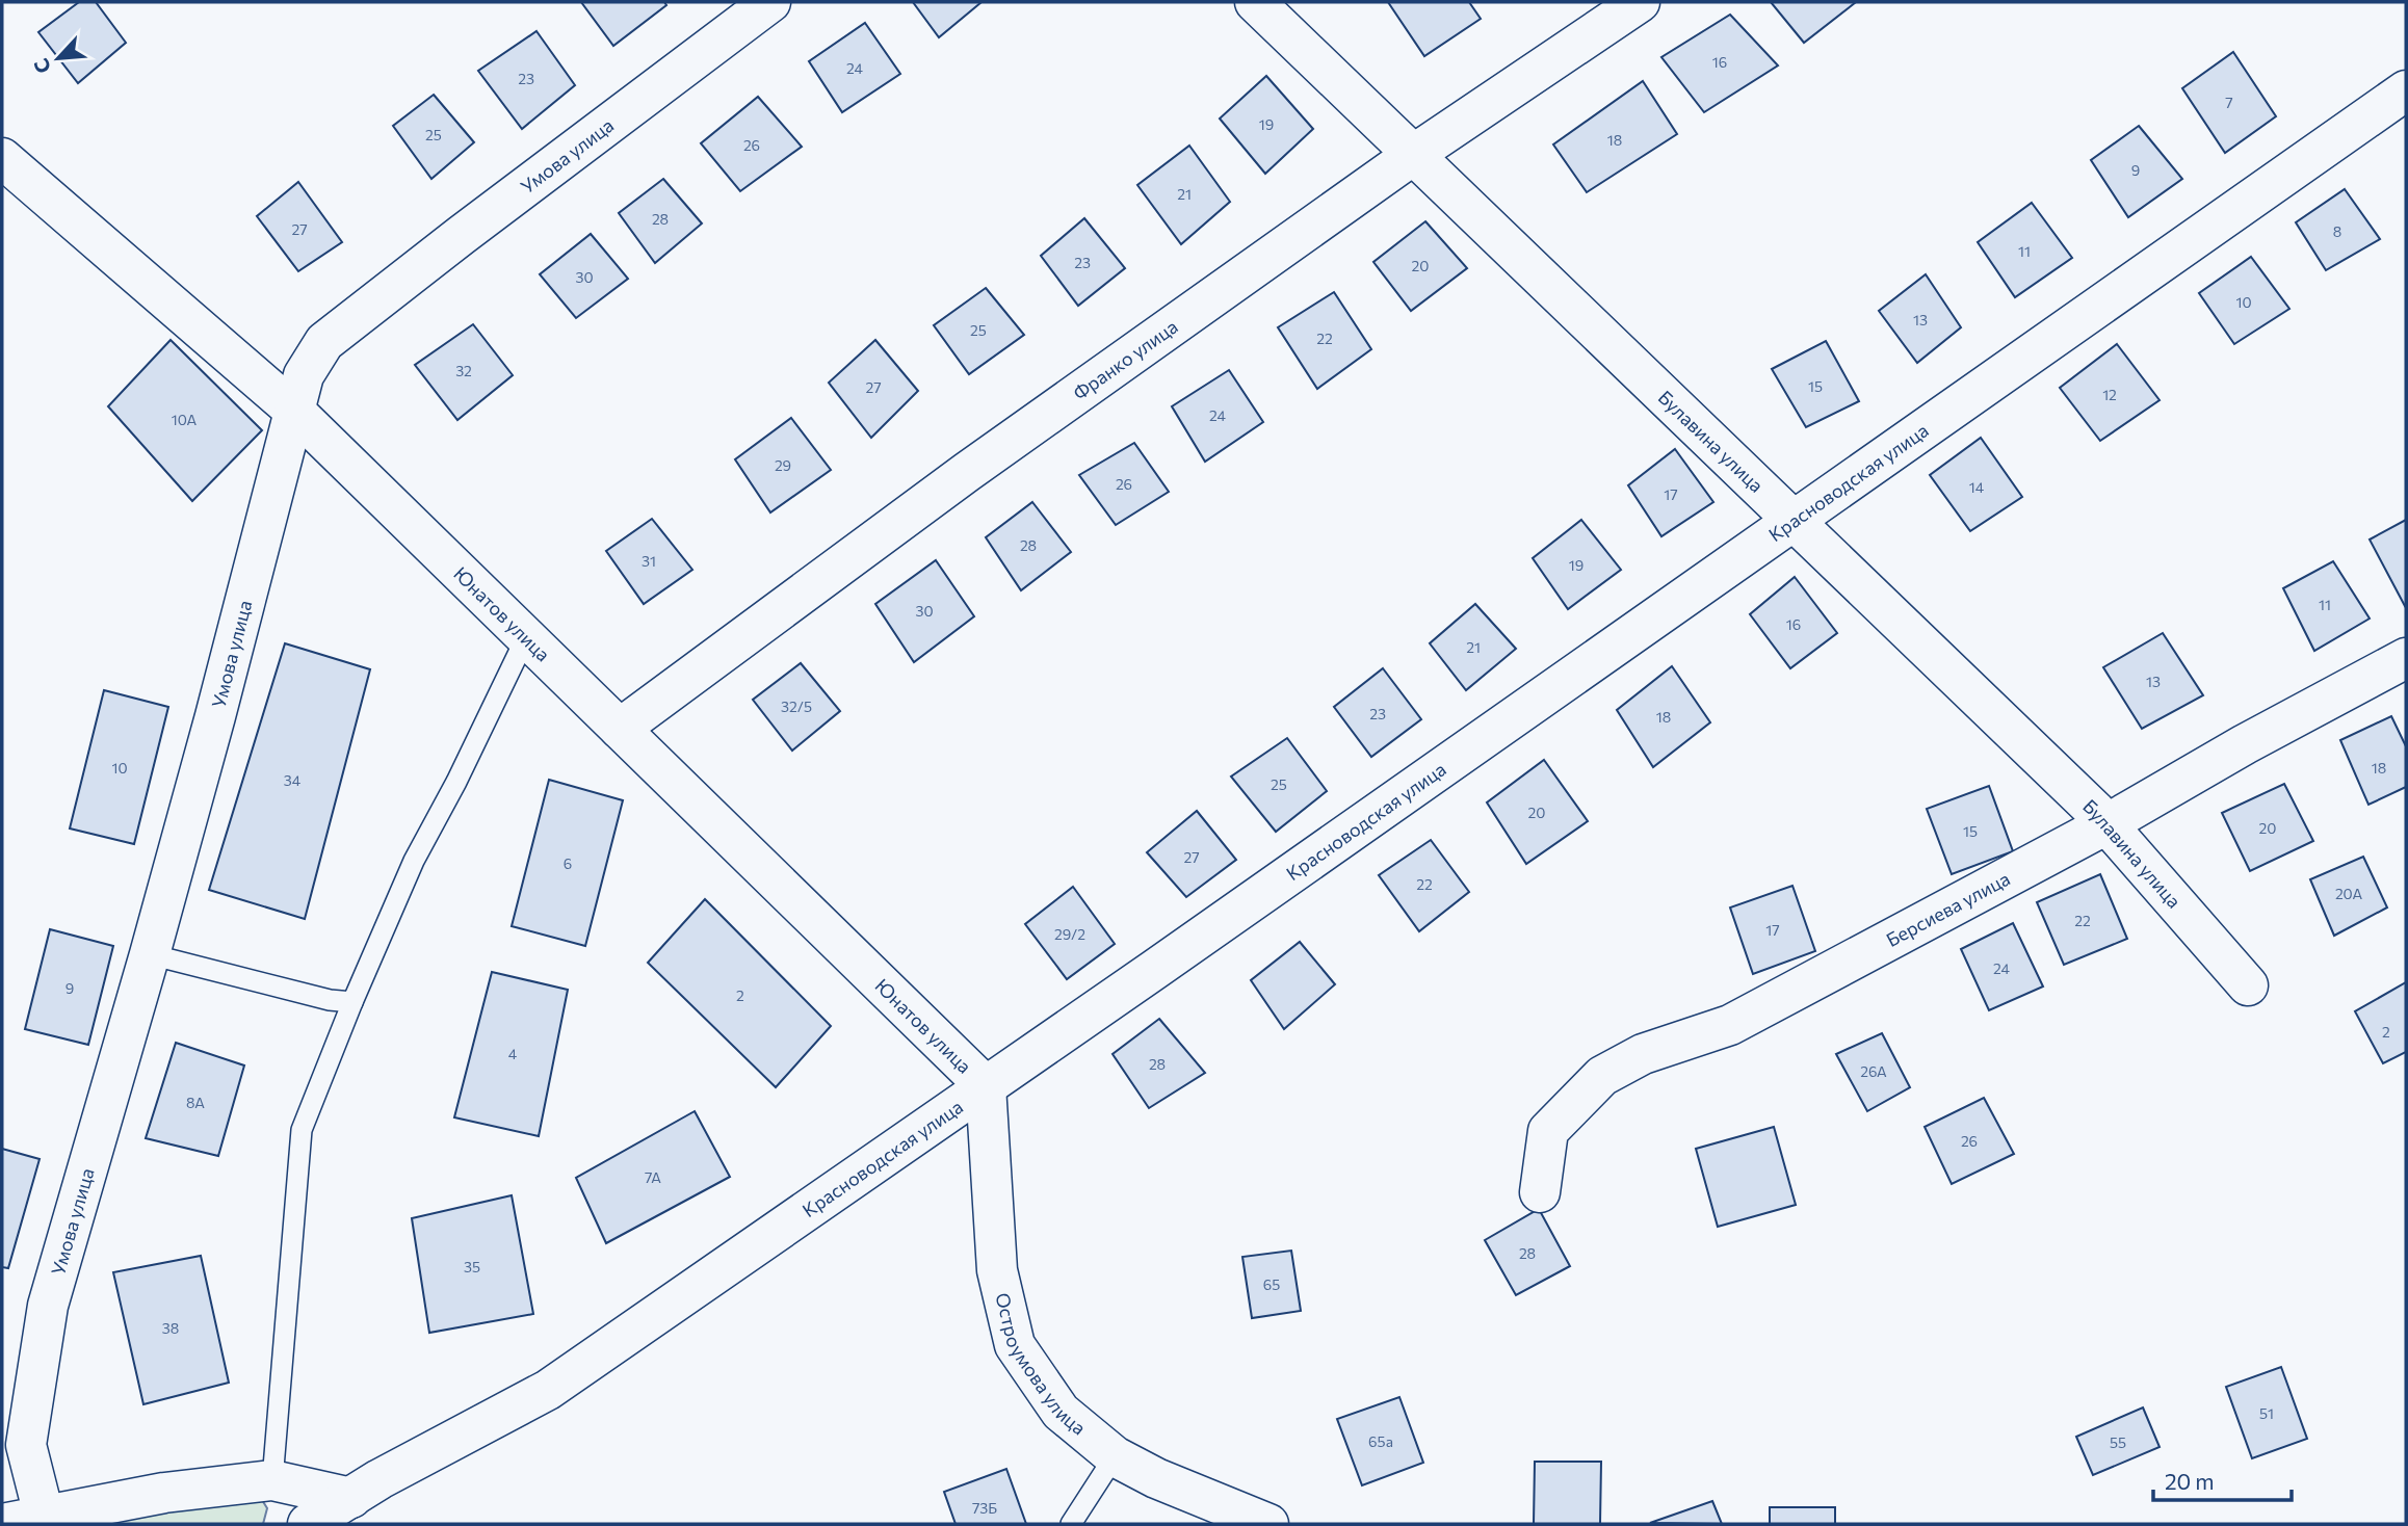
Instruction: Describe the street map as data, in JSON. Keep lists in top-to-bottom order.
{
  "streets": {
    "street": [
      "Умова улица",
      "Франко улица",
      "Булавина улица",
      "Красноводская улица",
      "Юнатов улица",
      "Берсиева улица",
      "Остроумова улица"
    ]
  },
  "crossings": [
    ["Умова улица", "Юнатов улица"],
    ["Франко улица", "Булавина улица"],
    ["Франко улица", "Юнатов улица"],
    ["Булавина улица", "Красноводская улица"],
    ["Булавина улица", "Берсиева улица"],
    ["Красноводская улица", "Юнатов улица"],
    ["Красноводская улица", "Остроумова улица"],
    ["Юнатов улица", "Остроумова улица"]
  ],
  "house_numbers": [
    "16",
    "24",
    "23",
    "7",
    "19",
    "25",
    "18",
    "26",
    "9",
    "21",
    "28",
    "27",
    "8",
    "11",
    "23",
    "20",
    "30",
    "10",
    "13",
    "25",
    "22",
    "32",
    "15",
    "27",
    "12",
    "24",
    "10А",
    "29",
    "26",
    "14",
    "17",
    "28",
    "31",
    "19",
    "11",
    "30",
    "16",
    "21",
    "13",
    "32/5",
    "23",
    "18",
    "10",
    "18",
    "34",
    "25",
    "20",
    "20",
    "15",
    "27",
    "6",
    "22",
    "20А",
    "22",
    "17",
    "29/2",
    "24",
    "9",
    "2",
    "2",
    "4",
    "28",
    "26А",
    "8А",
    "26",
    "7А",
    "28",
    "35",
    "65",
    "38",
    "51",
    "65а",
    "55",
    "73Б"
  ],
  "scale_bar": "20 m",
  "north": "bottom left"
}
